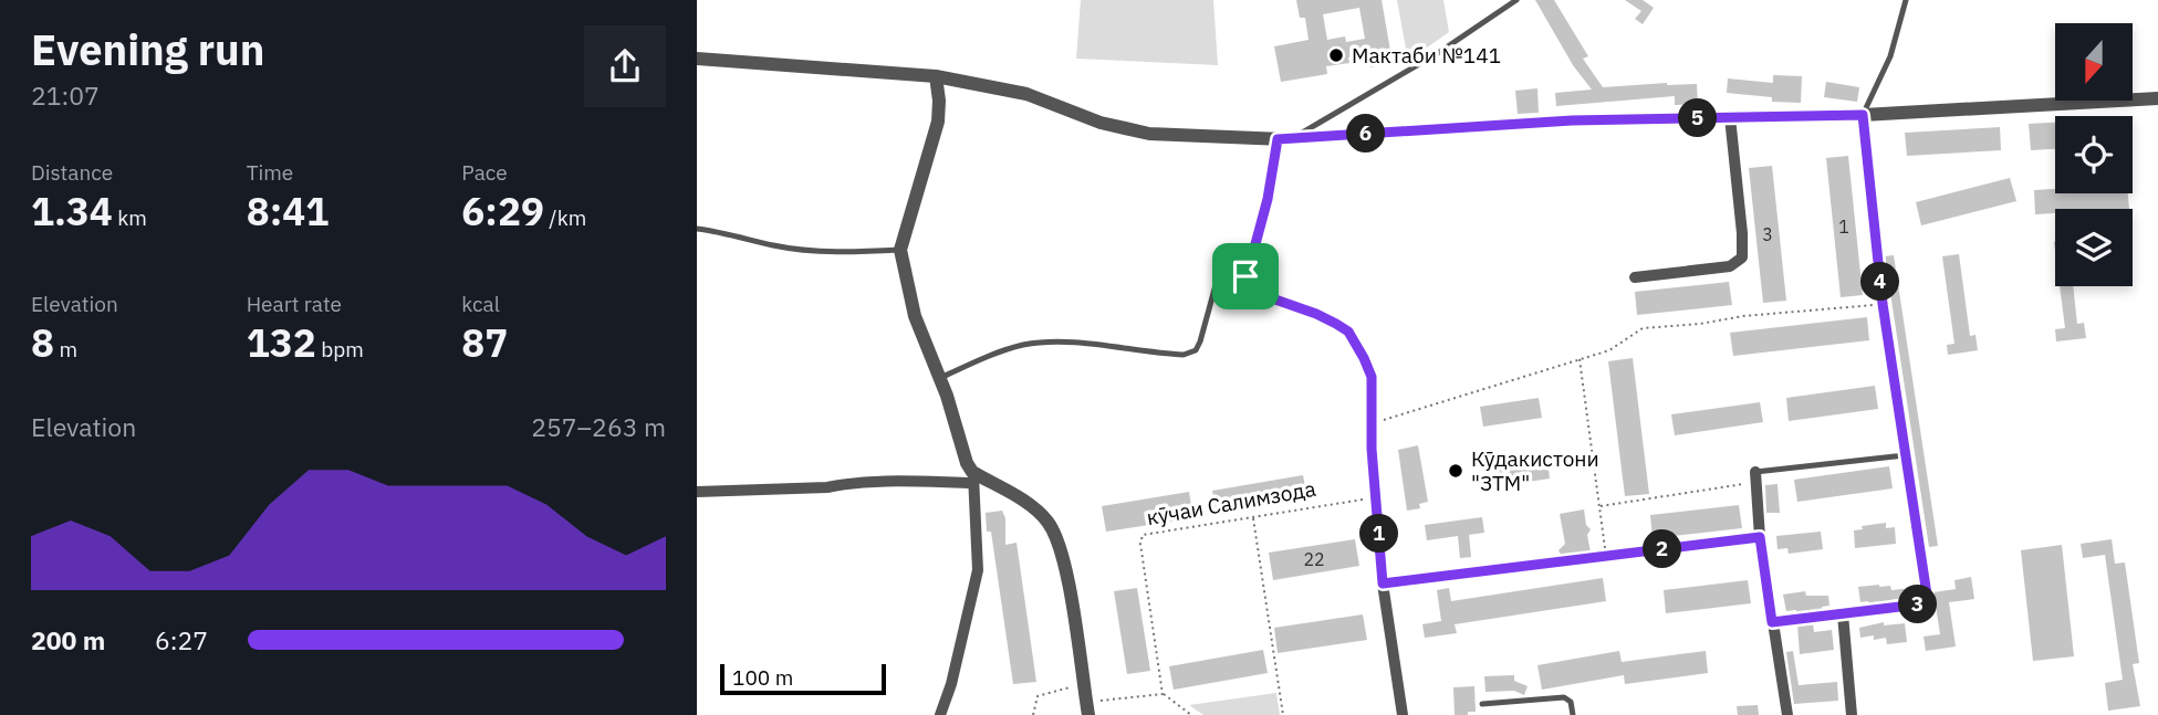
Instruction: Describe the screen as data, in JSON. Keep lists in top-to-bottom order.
{
  "streets": {
    "path": ["кӯчаи Салимзода"]
  },
  "places": ["Мактаби №141", "Кӯдакистони \"ЗТМ\""],
  "house_numbers": ["1", "3", "22"],
  "scale_bar": "100 m",
  "north": "bottom",
  "page": {
    "heading": ["Evening run", "21:07"],
    "pins": [
      "5",
      "6",
      "4",
      "1",
      "2",
      "3"
    ],
    "stats": [
      ["Distance", "1.34 km"],
      ["Time", "8:41"],
      ["Pace", "6:29 /km"],
      ["Elevation", "8 m"],
      ["Heart rate", "132 bpm"],
      ["kcal", "87"]
    ],
    "chart": ["Elevation", "257–263 m"],
    "list": [
      {
        "name": "200 m",
        "note": "6:27"
      }
    ],
    "scale": "100 m"
  }
}
